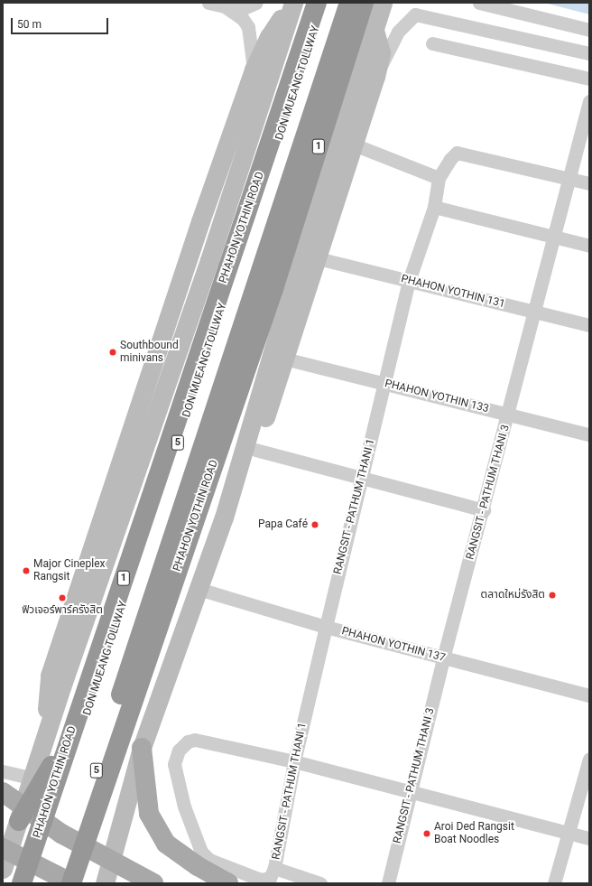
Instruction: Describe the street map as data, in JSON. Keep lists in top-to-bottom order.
{
  "streets": {
    "highway": [
      "DON MUEANG TOLLWAY",
      "1",
      "PHAHON YOTHIN ROAD",
      "5"
    ],
    "street": [
      "PHAHON YOTHIN 131",
      "PHAHON YOTHIN 133",
      "RANGSIT - PATHUM THANI 3",
      "RANGSIT - PATHUM THANI 1",
      "PHAHON YOTHIN 137"
    ]
  },
  "crossings": [
    ["PHAHON YOTHIN ROAD", "PHAHON YOTHIN 137"],
    ["PHAHON YOTHIN 131", "RANGSIT - PATHUM THANI 3"],
    ["PHAHON YOTHIN 131", "RANGSIT - PATHUM THANI 1"],
    ["PHAHON YOTHIN 133", "RANGSIT - PATHUM THANI 3"],
    ["PHAHON YOTHIN 133", "RANGSIT - PATHUM THANI 1"],
    ["RANGSIT - PATHUM THANI 3", "RANGSIT - PATHUM THANI 1"],
    ["RANGSIT - PATHUM THANI 3", "PHAHON YOTHIN 137"],
    ["RANGSIT - PATHUM THANI 1", "PHAHON YOTHIN 137"]
  ],
  "places": [
    "Southbound minivans",
    "Papa Café",
    "Major Cineplex Rangsit",
    "ตลาดใหม่รังสิต",
    "ฟิวเจอร์พาร์ครังสิต",
    "Aroi Ded Rangsit Boat Noodles"
  ],
  "scale_bar": "50 m"
}
